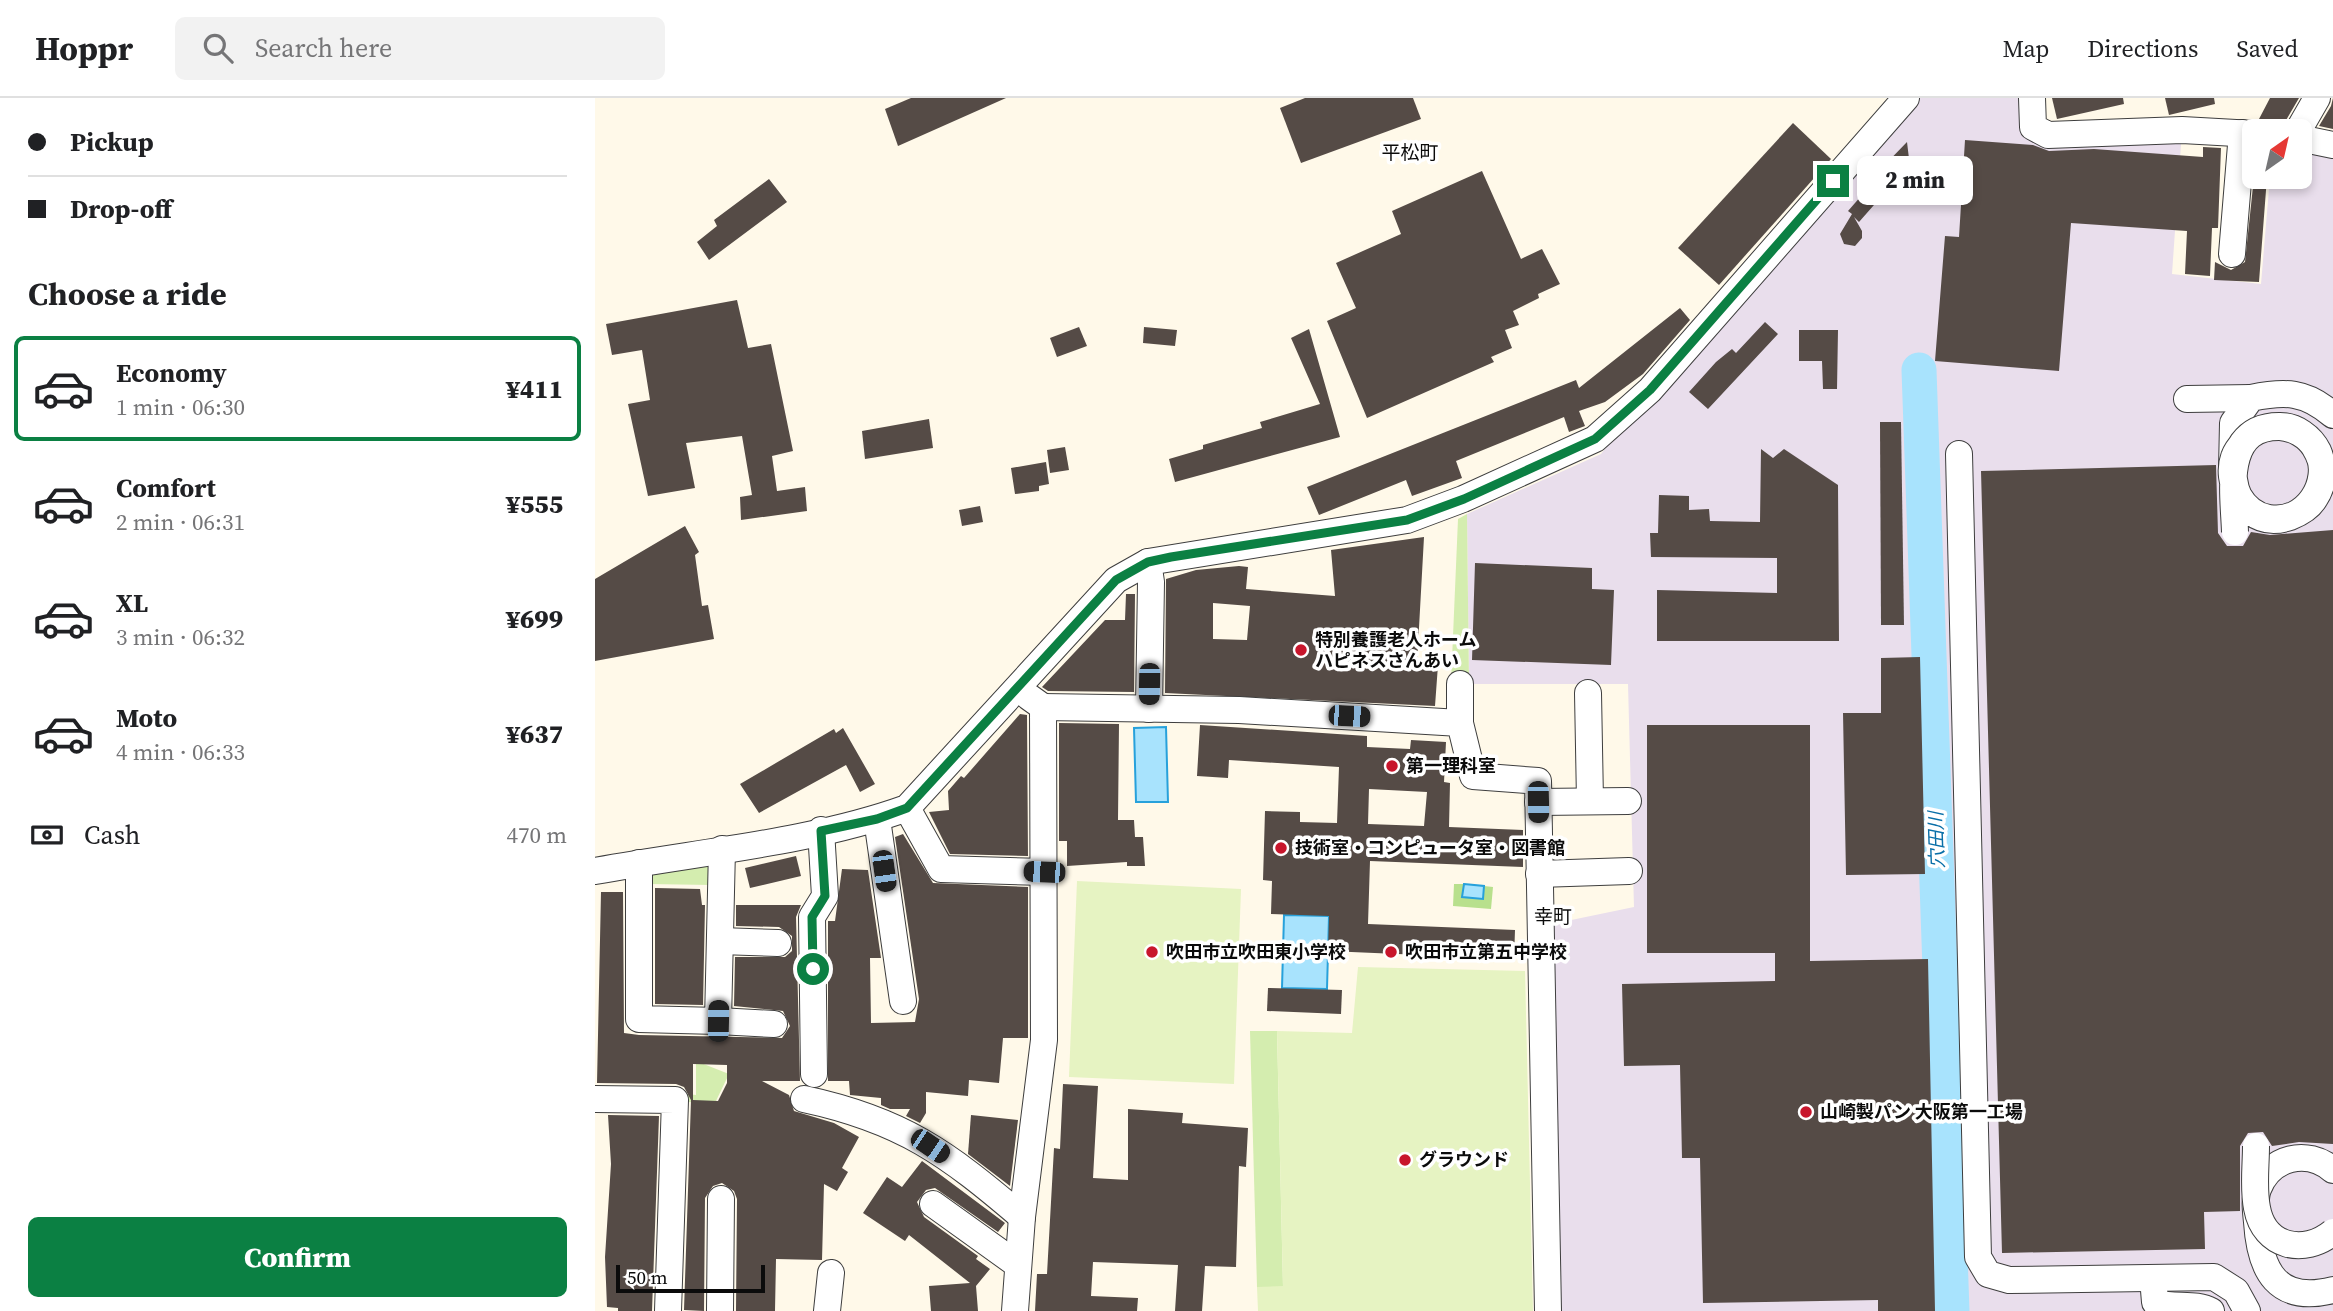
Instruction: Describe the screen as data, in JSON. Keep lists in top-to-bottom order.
{
  "districts": ["平松町", "幸町"],
  "water": ["穴田川"],
  "places": [
    "特別養護老人ホーム ハピネスさんあい",
    "第一理科室",
    "技術室・コンピュータ室・図書館",
    "吹田市立吹田東小学校",
    "吹田市立第五中学校",
    "山崎製パン 大阪第一工場",
    "グラウンド"
  ],
  "scale_bar": "50 m",
  "north": "top right",
  "page": {
    "header": "Hoppr",
    "search": "Search here",
    "nav": ["Map", "Directions", "Saved"],
    "banner": ["Pickup", "Drop-off"],
    "bubble": "2 min",
    "heading": "Choose a ride",
    "list": [
      {
        "name": "Economy",
        "note": "1 min · 06:30",
        "value": "¥411"
      },
      {
        "name": "Comfort",
        "note": "2 min · 06:31",
        "value": "¥555"
      },
      {
        "name": "XL",
        "note": "3 min · 06:32",
        "value": "¥699"
      },
      {
        "name": "Moto",
        "note": "4 min · 06:33",
        "value": "¥637"
      }
    ],
    "pay": ["Cash", "470 m"],
    "buttons": "Confirm",
    "scale": "50 m"
  }
}
